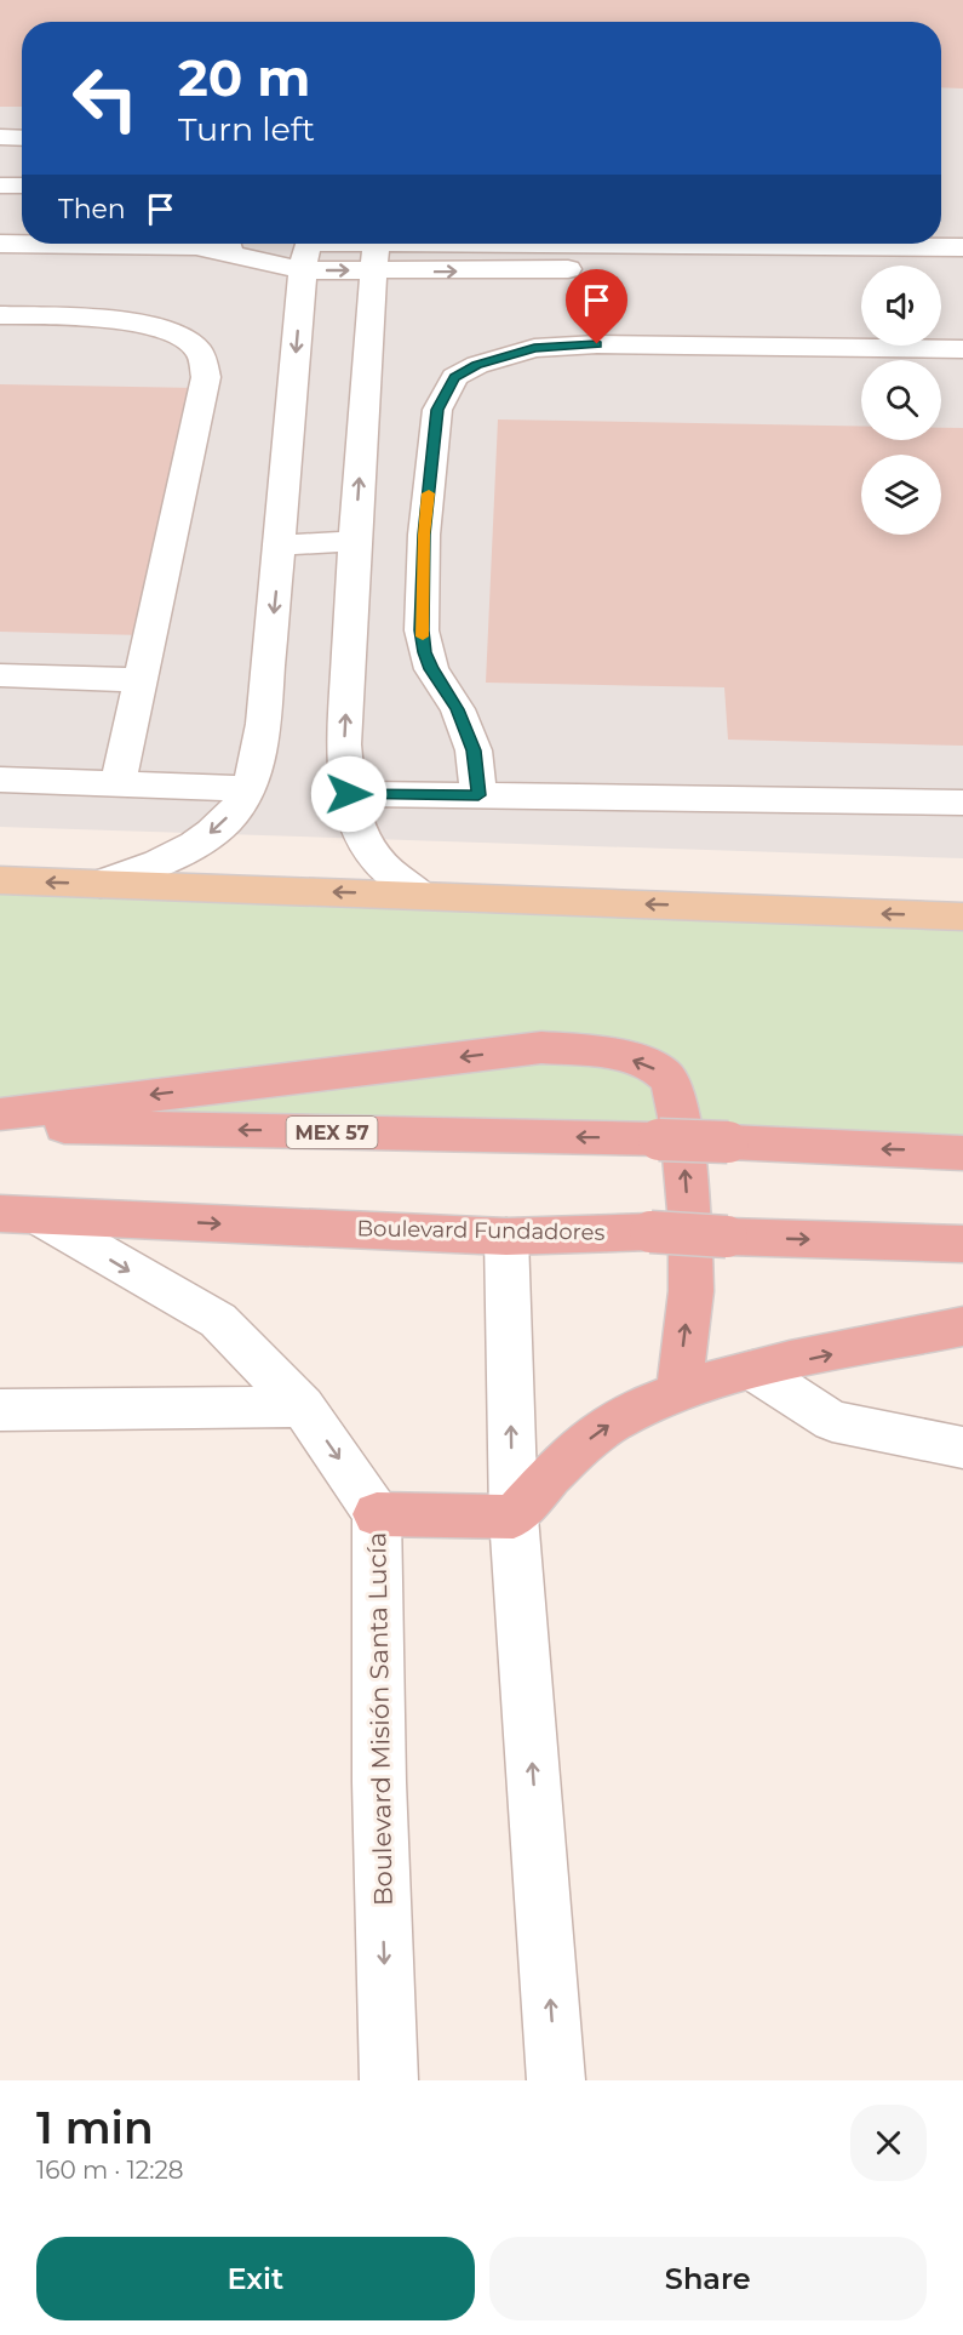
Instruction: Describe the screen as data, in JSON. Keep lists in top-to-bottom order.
{
  "streets": {
    "highway": ["MEX 57", "Boulevard Fundadores"],
    "street": ["Boulevard Misión Santa Lucía"]
  },
  "crossings": [
    ["Boulevard Fundadores", "Boulevard Misión Santa Lucía"]
  ],
  "page": {
    "turn": ["20 m", "Turn left"],
    "then": "Then",
    "heading": ["1 min", "160 m · 12:28"],
    "buttons": ["Exit", "Share"]
  }
}
